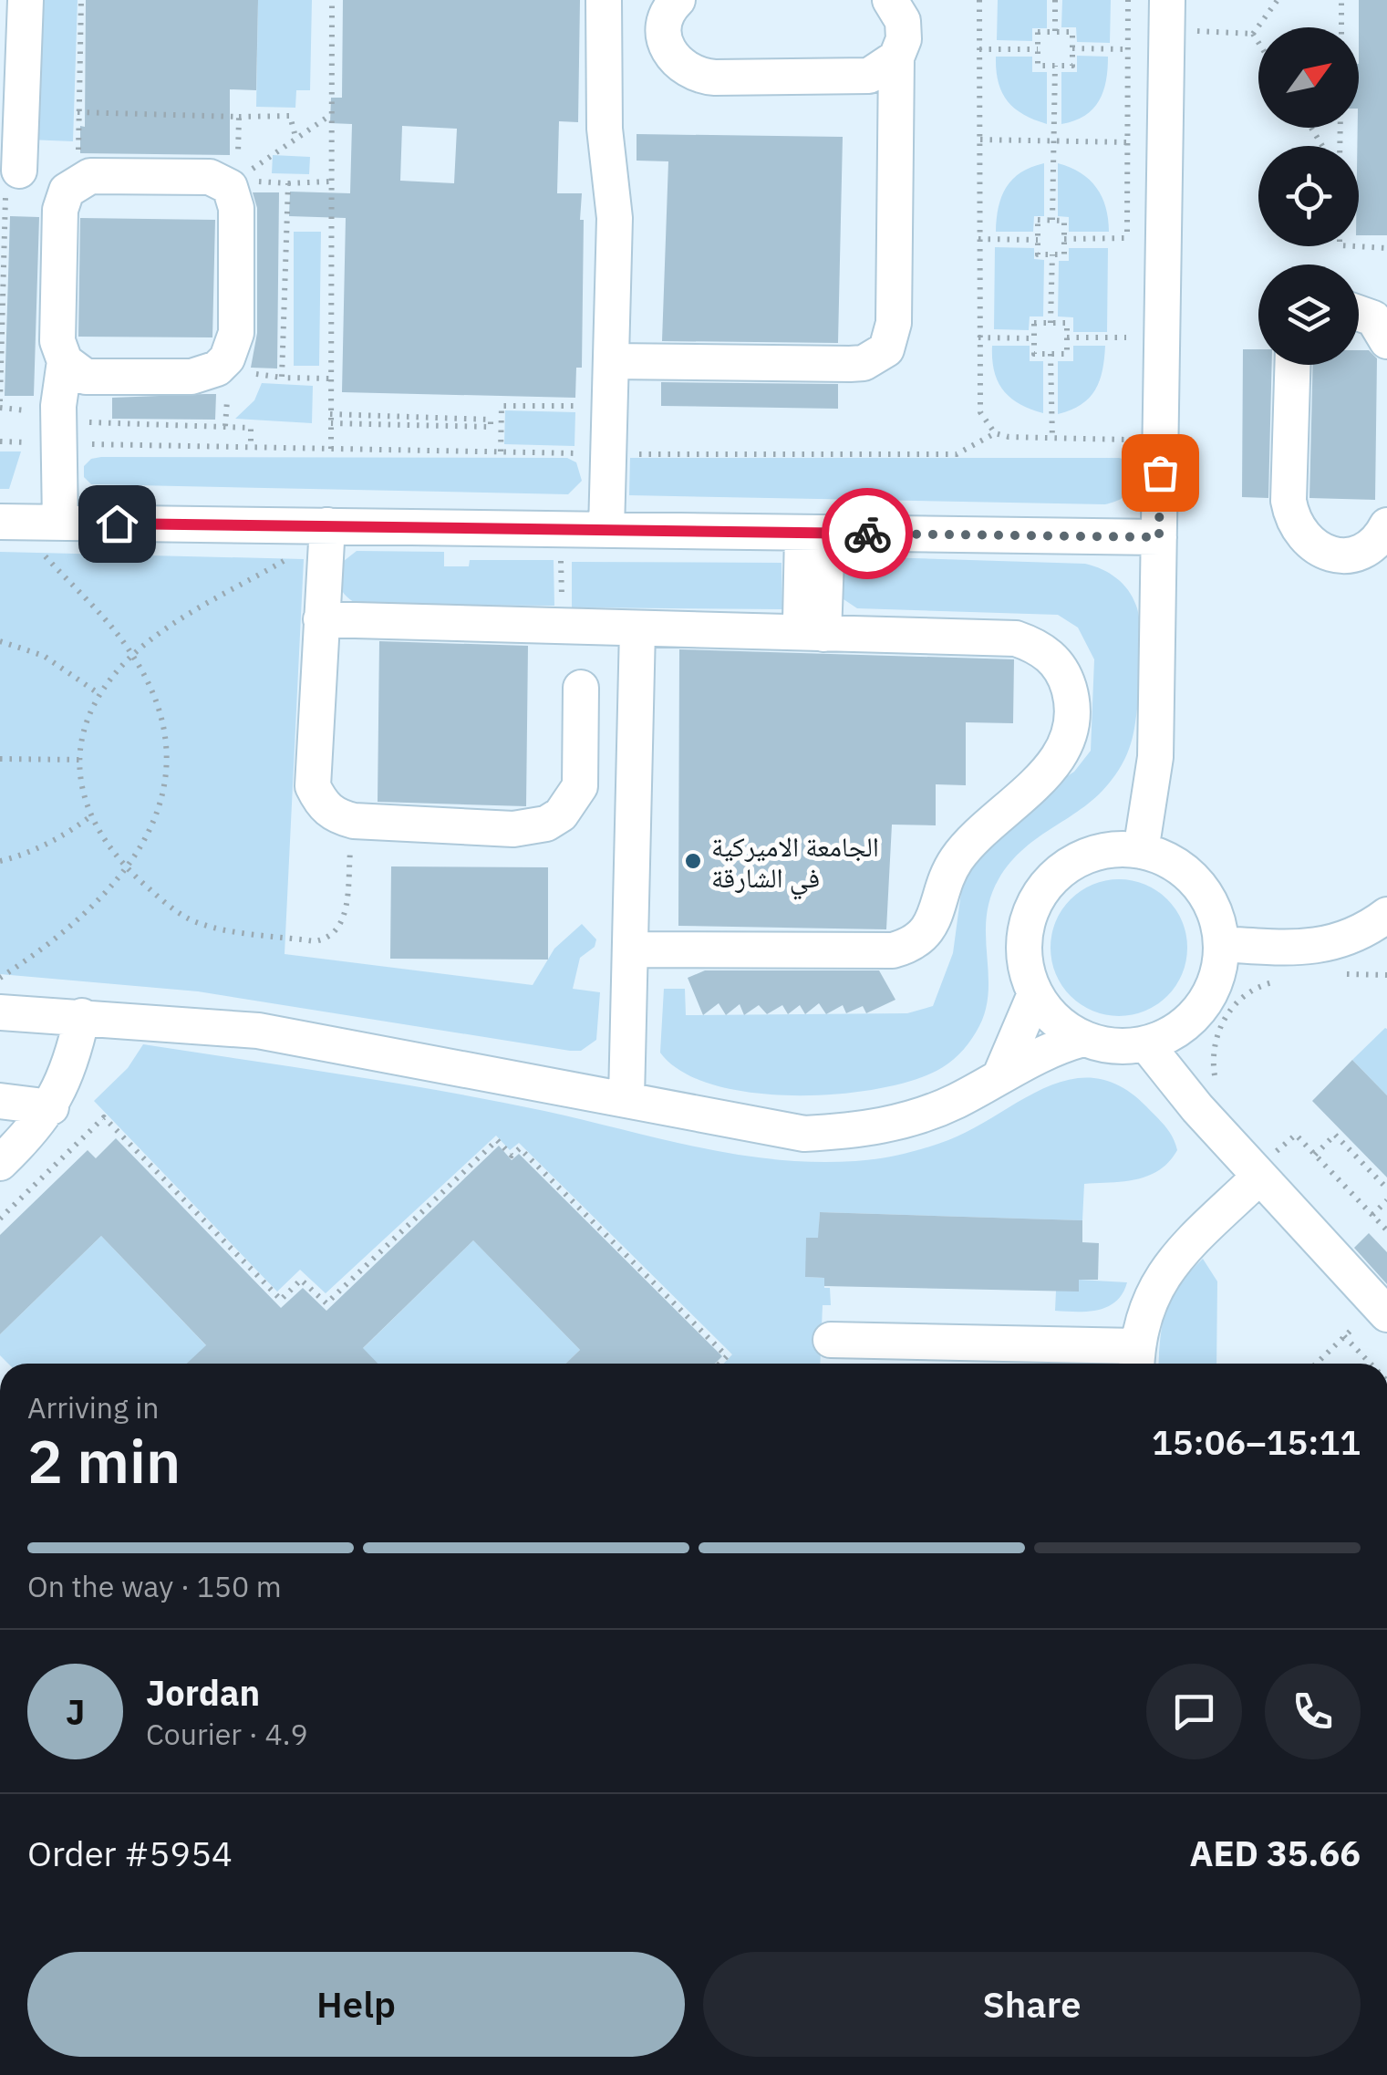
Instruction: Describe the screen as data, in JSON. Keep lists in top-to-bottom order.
{
  "places": ["الجامعة الاميركية في الشارقة"],
  "north": "top right",
  "page": {
    "heading": ["2 min", "Arriving in", "15:06–15:11"],
    "panel": [
      "Jordan",
      "Courier · 4.9",
      "Order #5954",
      "AED 35.66"
    ],
    "bar": "On the way · 150 m",
    "round": "J",
    "buttons": ["Help", "Share"]
  }
}
